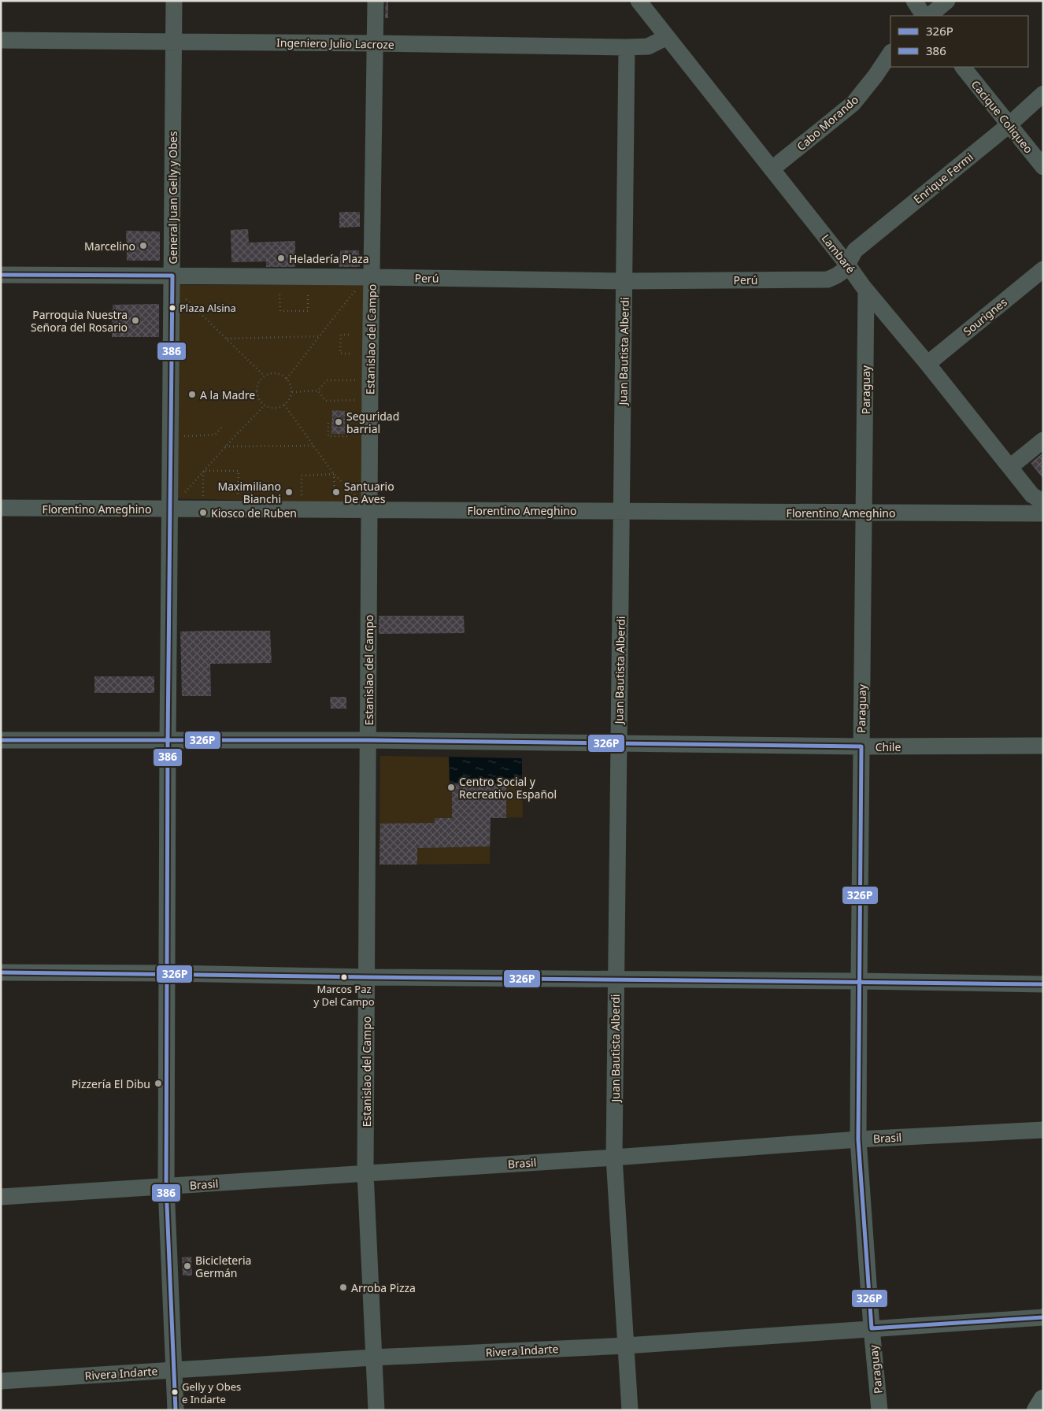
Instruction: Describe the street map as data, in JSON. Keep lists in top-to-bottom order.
{
  "streets": {
    "street": [
      "Ingeniero Julio Lacroze",
      "Cacique Coliqueo",
      "Cabo Morando",
      "Enrique Fermi",
      "General Juan Gelly y Obes",
      "Lambaré",
      "Perú",
      "Sourignes",
      "Estanislao del Campo",
      "Juan Bautista Alberdi",
      "Paraguay",
      "Florentino Ameghino",
      "Chile",
      "Brasil",
      "Rivera Indarte"
    ]
  },
  "crossings": [
    ["Ingeniero Julio Lacroze", "General Juan Gelly y Obes"],
    ["Ingeniero Julio Lacroze", "Lambaré"],
    ["Ingeniero Julio Lacroze", "Estanislao del Campo"],
    ["Ingeniero Julio Lacroze", "Juan Bautista Alberdi"],
    ["Cacique Coliqueo", "Enrique Fermi"],
    ["Cabo Morando", "Lambaré"],
    ["Enrique Fermi", "Lambaré"],
    ["Enrique Fermi", "Perú"],
    ["General Juan Gelly y Obes", "Perú"],
    ["General Juan Gelly y Obes", "Florentino Ameghino"],
    ["General Juan Gelly y Obes", "Chile"],
    ["General Juan Gelly y Obes", "Brasil"],
    ["General Juan Gelly y Obes", "Rivera Indarte"],
    ["Lambaré", "Perú"],
    ["Lambaré", "Sourignes"],
    ["Lambaré", "Paraguay"],
    ["Perú", "Estanislao del Campo"],
    ["Perú", "Juan Bautista Alberdi"],
    ["Estanislao del Campo", "Florentino Ameghino"],
    ["Estanislao del Campo", "Chile"],
    ["Estanislao del Campo", "Brasil"],
    ["Estanislao del Campo", "Rivera Indarte"],
    ["Juan Bautista Alberdi", "Florentino Ameghino"],
    ["Juan Bautista Alberdi", "Chile"],
    ["Juan Bautista Alberdi", "Brasil"],
    ["Juan Bautista Alberdi", "Rivera Indarte"],
    ["Paraguay", "Florentino Ameghino"],
    ["Paraguay", "Chile"],
    ["Paraguay", "Brasil"],
    ["Paraguay", "Rivera Indarte"]
  ],
  "places": [
    "Marcelino",
    "Heladería Plaza",
    "Plaza Alsina",
    "Parroquia Nuestra Señora del Rosario",
    "A la Madre",
    "Seguridad barrial",
    "Maximiliano Bianchi",
    "Santuario De Aves",
    "Kiosco de Ruben",
    "Centro Social y Recreativo Español",
    "Marcos Paz y Del Campo",
    "Pizzería El Dibu",
    "Bicicleteria Germán",
    "Arroba Pizza",
    "Gelly y Obes e Indarte"
  ],
  "lines": ["transit line 386", "transit line 326P"],
  "legend": ["326P", "386"]
}
